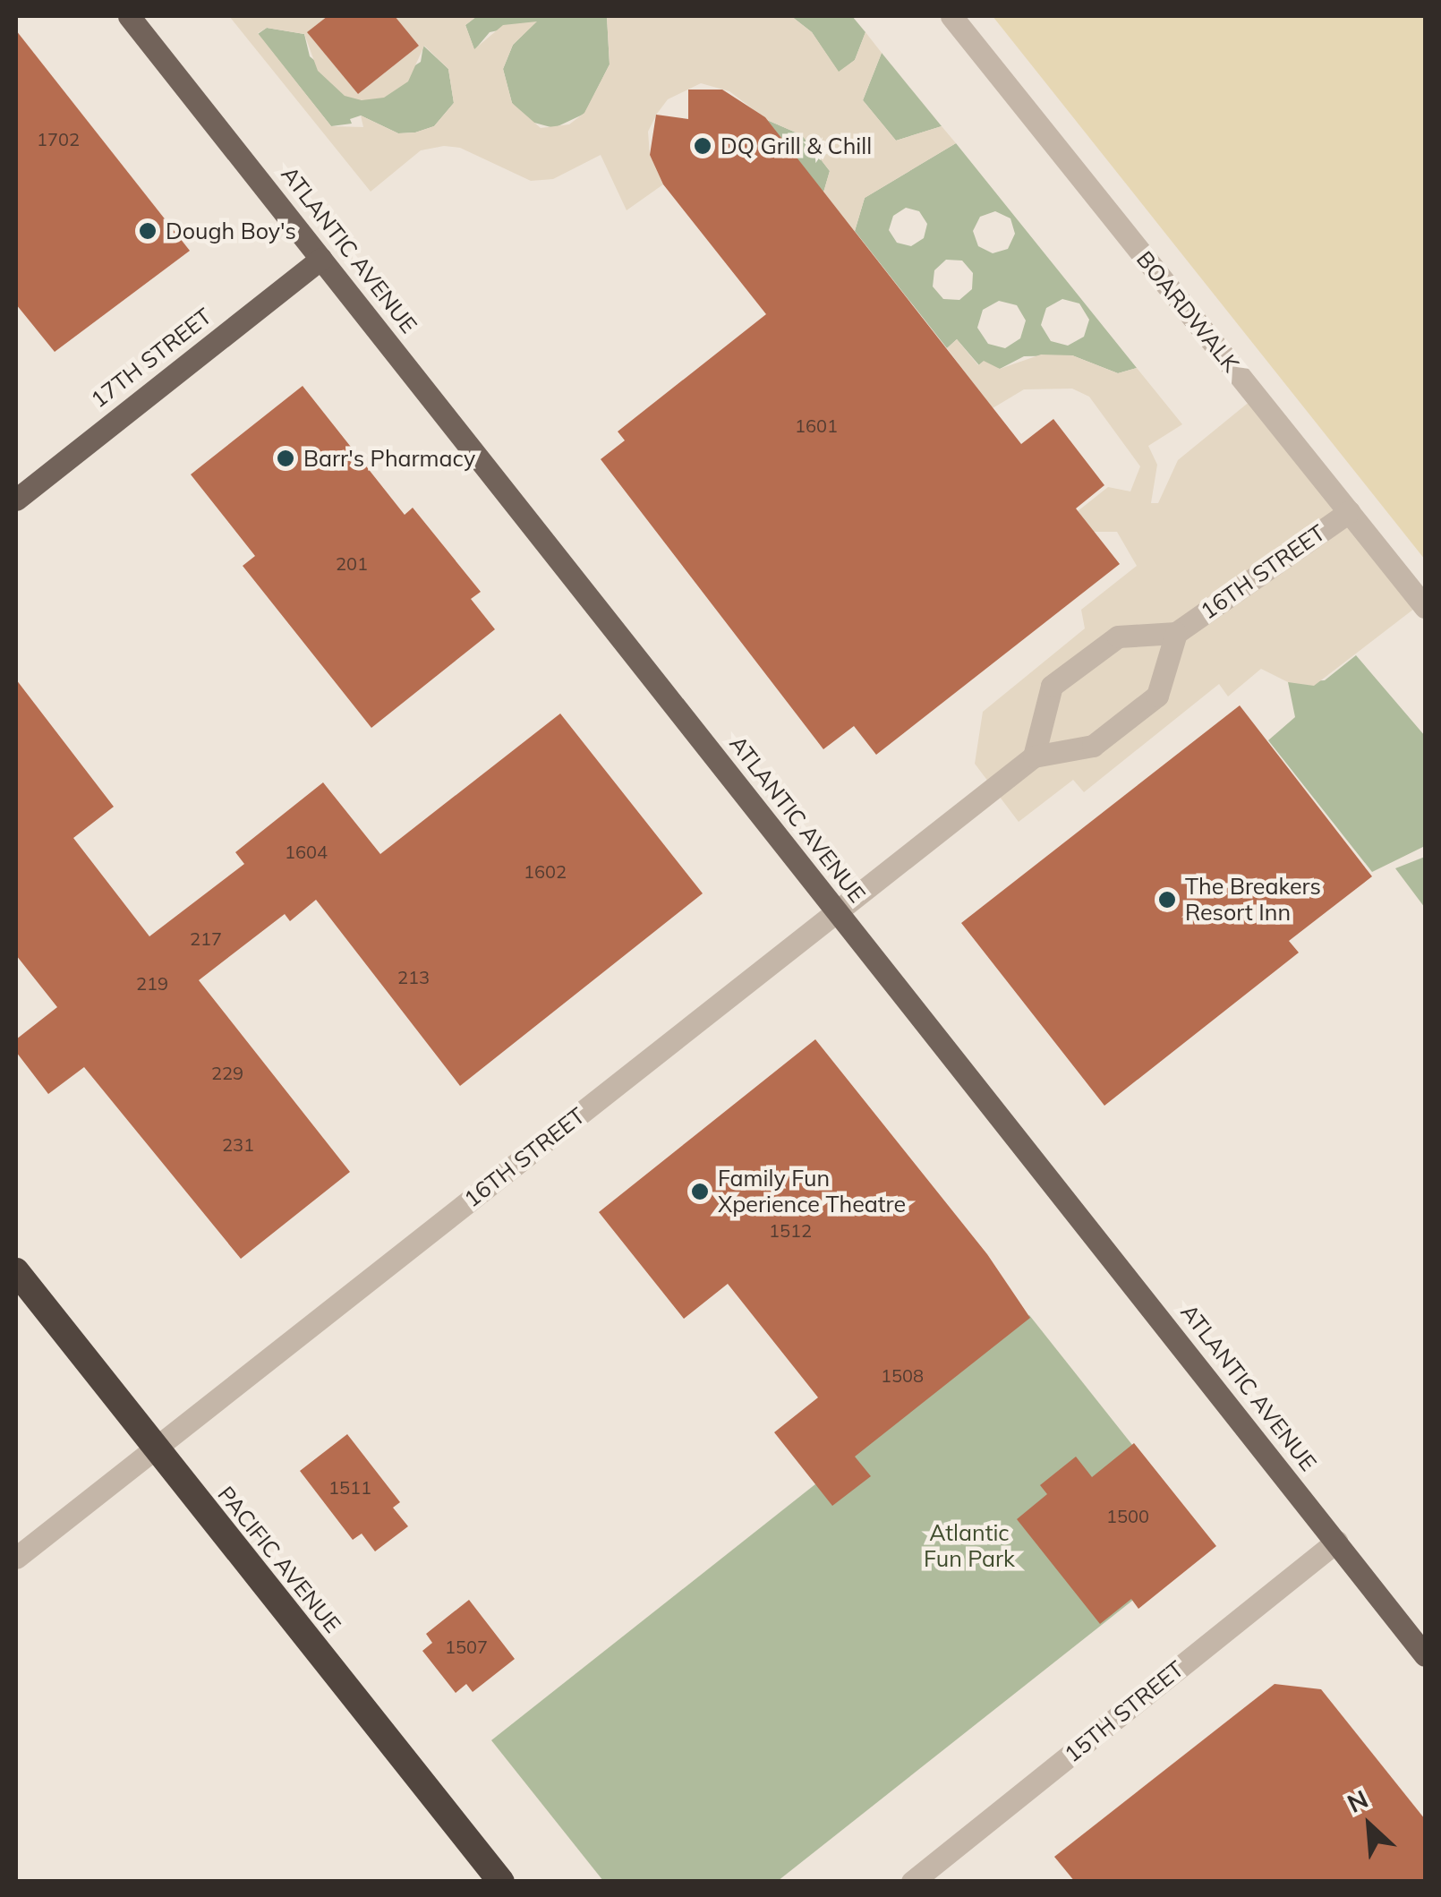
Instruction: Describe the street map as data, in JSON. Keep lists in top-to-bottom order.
{
  "streets": {
    "highway": ["PACIFIC AVENUE"],
    "main road": ["ATLANTIC AVENUE", "17TH STREET"],
    "street": ["BOARDWALK", "16TH STREET", "15TH STREET"]
  },
  "crossings": [
    ["ATLANTIC AVENUE", "17TH STREET"],
    ["ATLANTIC AVENUE", "16TH STREET"],
    ["ATLANTIC AVENUE", "15TH STREET"],
    ["BOARDWALK", "16TH STREET"],
    ["16TH STREET", "PACIFIC AVENUE"]
  ],
  "parks": ["Atlantic Fun Park"],
  "places": [
    "DQ Grill & Chill",
    "Dough Boy's",
    "Barr's Pharmacy",
    "The Breakers Resort Inn",
    "Family Fun Xperience Theatre"
  ],
  "house_numbers": [
    "1702",
    "1601",
    "201",
    "1604",
    "1602",
    "217",
    "213",
    "219",
    "229",
    "231",
    "1512",
    "1508",
    "1511",
    "1500",
    "1507"
  ],
  "north": "top left"
}
